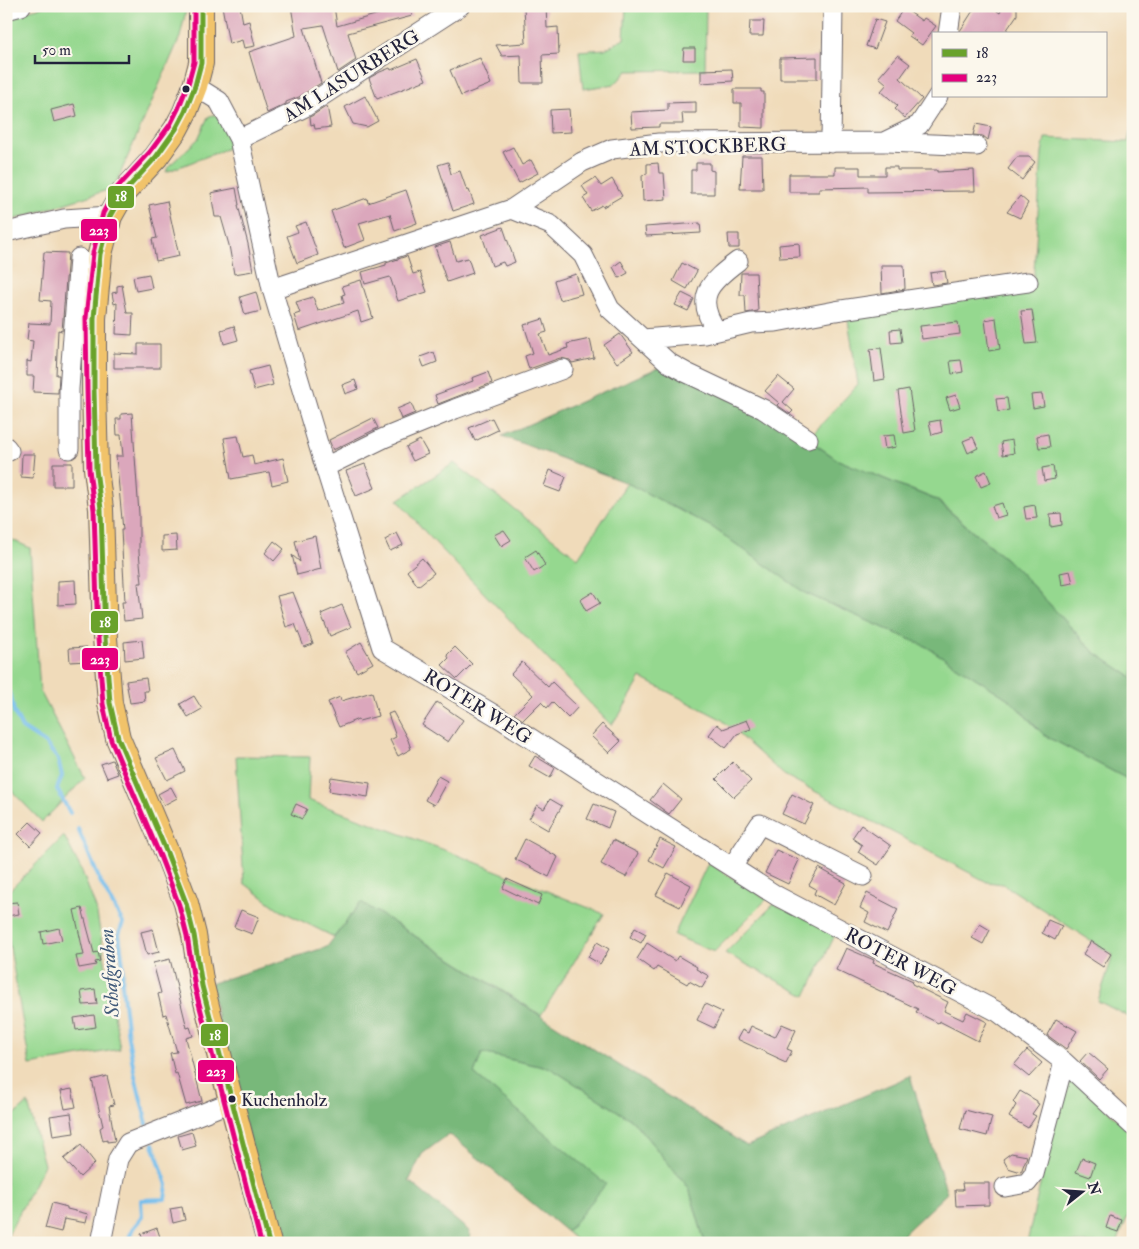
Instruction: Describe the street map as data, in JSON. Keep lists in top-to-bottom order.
{
  "streets": {
    "street": ["AM LASURBERG", "AM STOCKBERG", "ROTER WEG"]
  },
  "crossings": [
    ["AM LASURBERG", "ROTER WEG"],
    ["AM STOCKBERG", "ROTER WEG"]
  ],
  "water": ["Schafgraben"],
  "places": ["Kuchenholz"],
  "lines": ["transit line 18", "transit line 223"],
  "legend": ["18", "223"],
  "scale_bar": "50 m",
  "north": "right"
}
